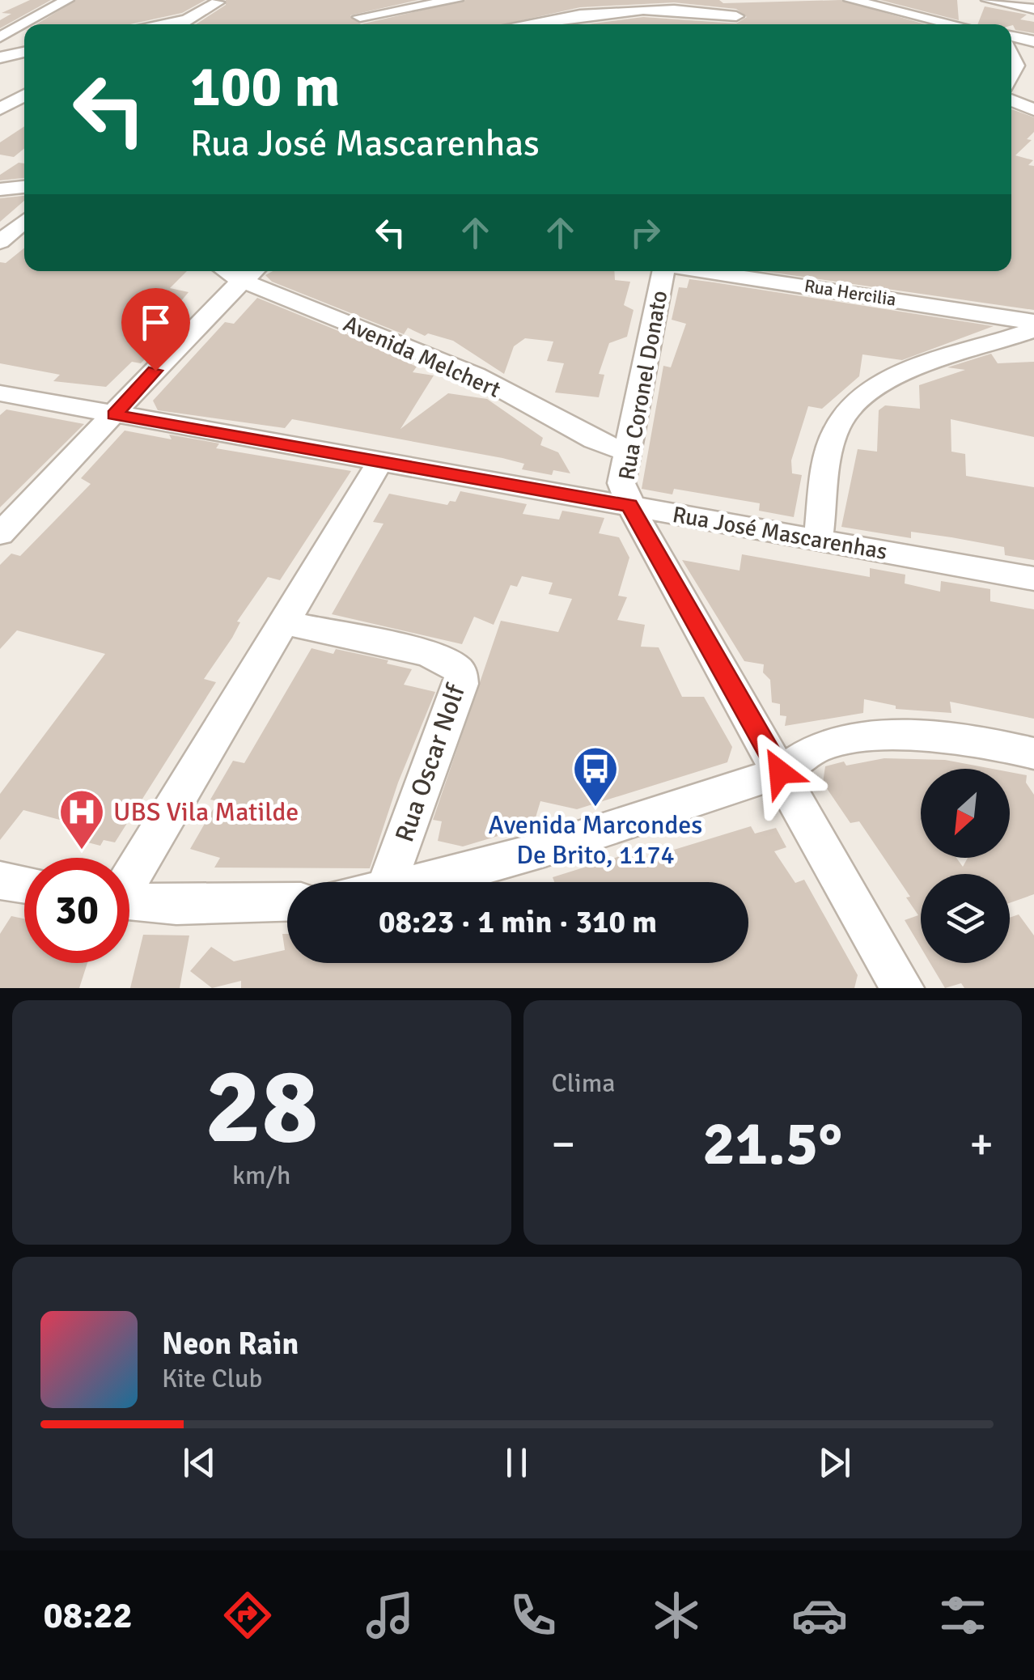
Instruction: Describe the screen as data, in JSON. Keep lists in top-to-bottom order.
{
  "streets": {
    "street": [
      "Rua Hercilia",
      "Avenida Melchert",
      "Rua Coronel Donato",
      "Rua José Mascarenhas",
      "Rua Oscar Nolf"
    ]
  },
  "crossings": [
    ["Avenida Melchert", "Rua Coronel Donato"],
    ["Rua Coronel Donato", "Rua José Mascarenhas"]
  ],
  "places": {
    "bus stop": ["Avenida Marcondes De Brito, 1174"],
    "hospital": ["UBS Vila Matilde"]
  },
  "north": "bottom left",
  "page": {
    "turn": ["100 m", "Rua José Mascarenhas"],
    "limit": "30",
    "trip": "08:23 · 1 min · 310 m",
    "tile": [
      ["28", "km/h"],
      "Clima"
    ],
    "heat": ["−", "21.5°", "+"],
    "song": ["Neon Rain", "Kite Club"],
    "tabs": "08:22"
  }
}
